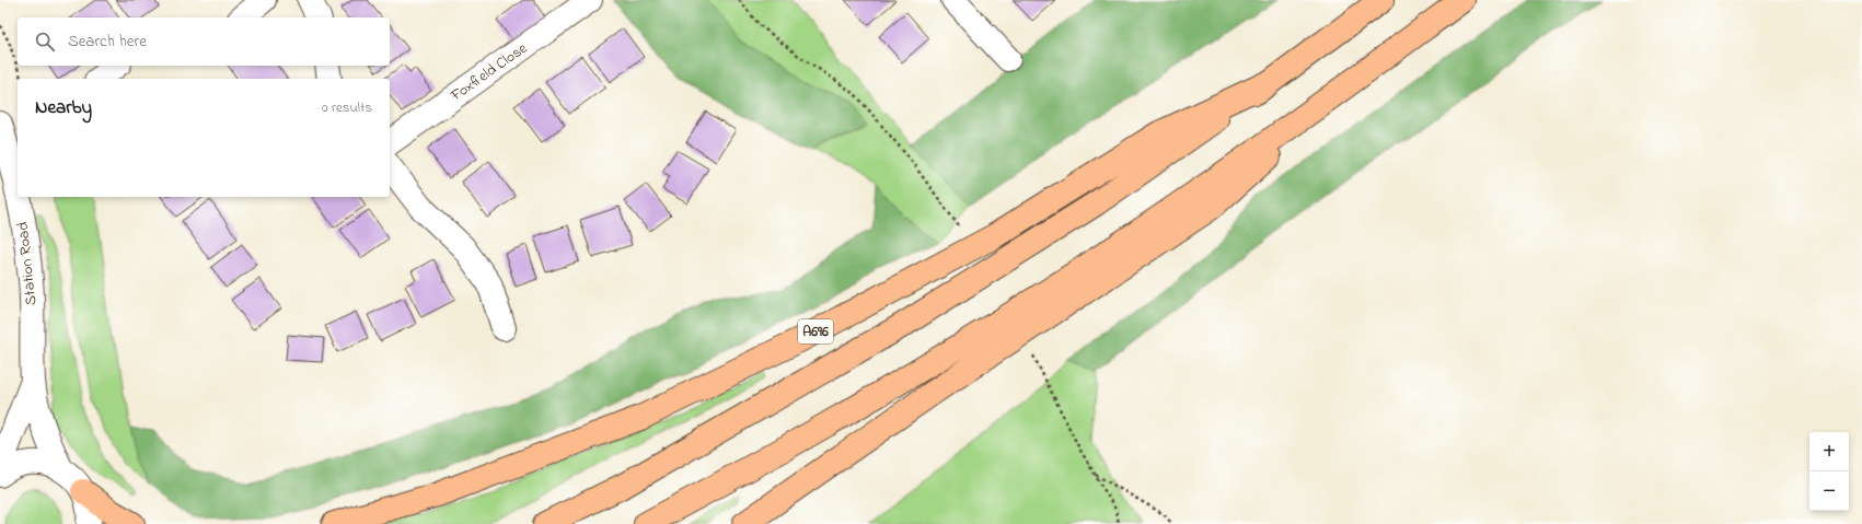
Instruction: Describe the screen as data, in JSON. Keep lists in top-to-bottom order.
{
  "streets": {
    "highway": ["A696"],
    "street": ["Foxfield Close", "Station Road"]
  },
  "page": {
    "search": "Search here",
    "heading": ["Nearby", "0 results"],
    "map_buttons": ["+", "−"]
  }
}
